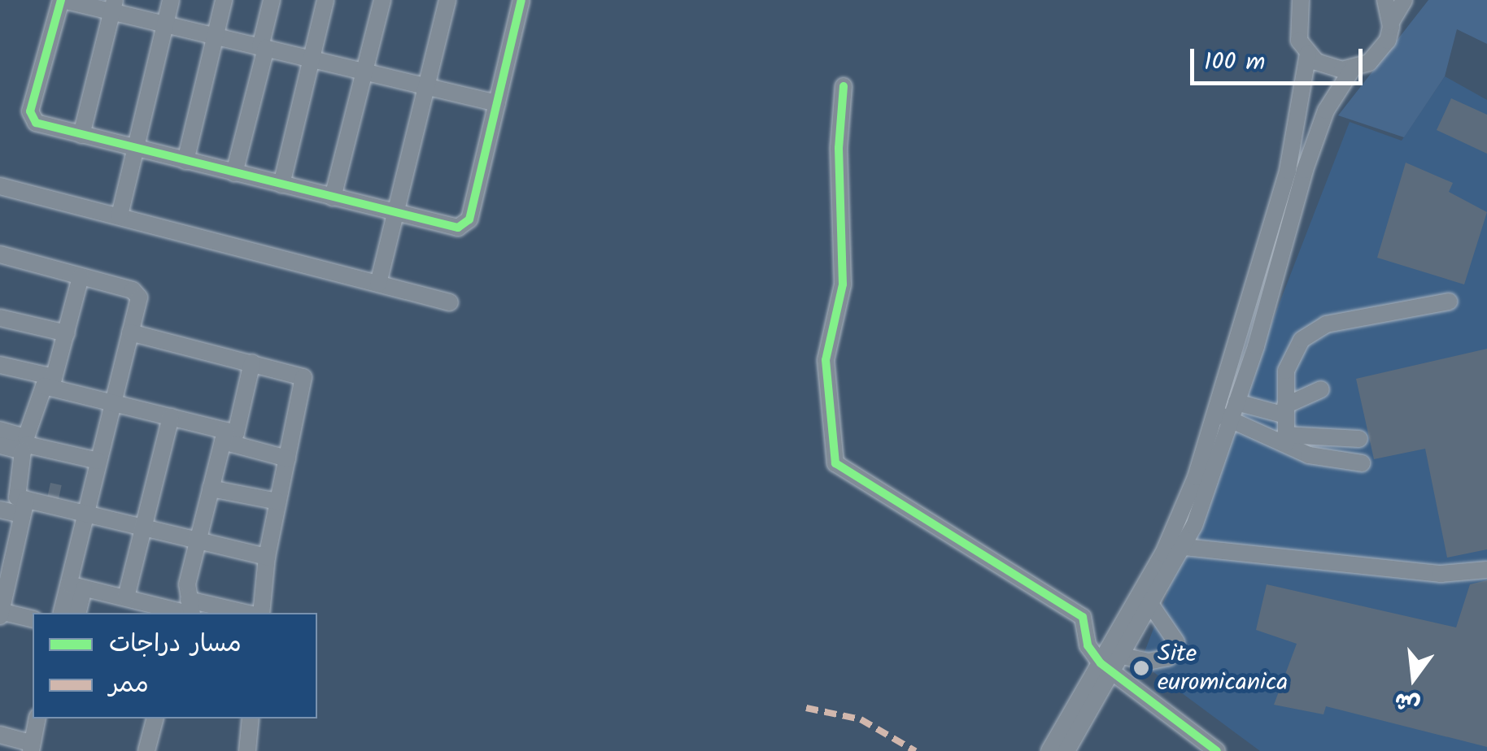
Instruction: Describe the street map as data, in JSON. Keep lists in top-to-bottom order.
{
  "places": ["Site euromicanica"],
  "legend": ["مسار دراجات", "ممر"],
  "scale_bar": "100 m",
  "north": "bottom"
}
